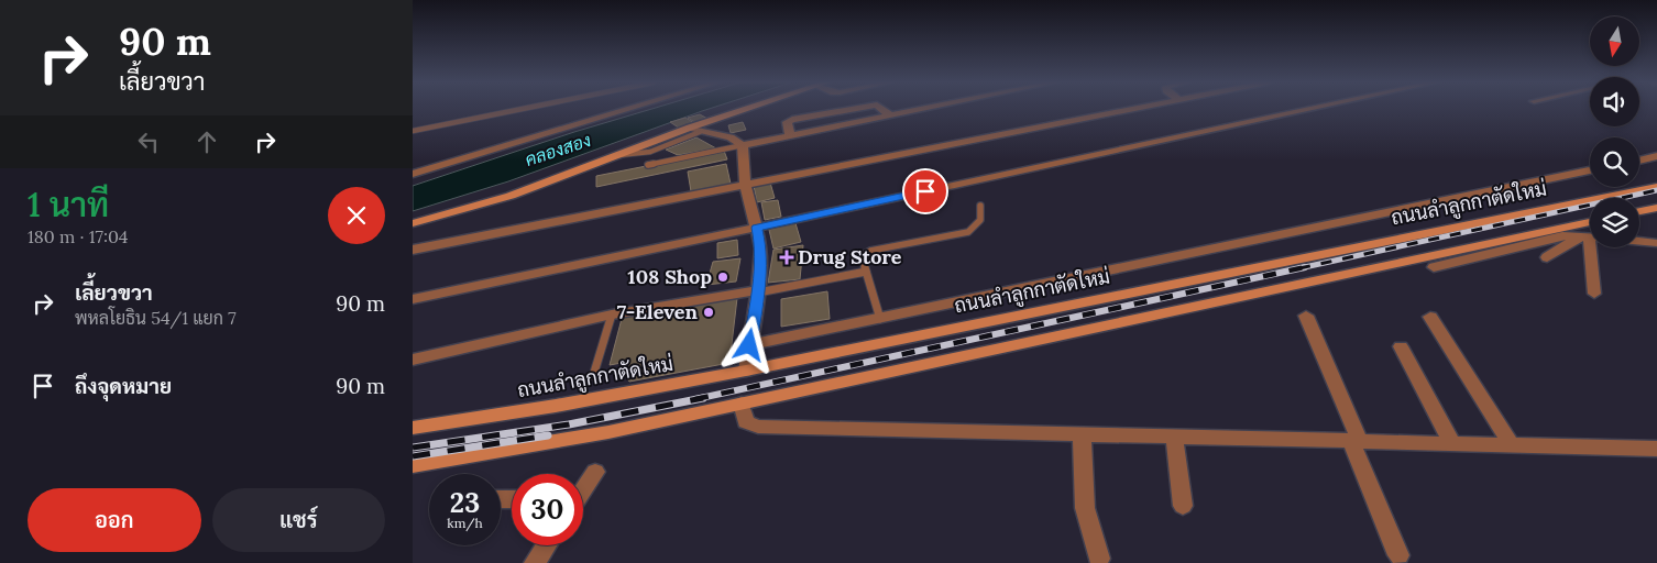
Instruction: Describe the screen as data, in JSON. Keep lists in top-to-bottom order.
{
  "streets": {
    "main road": ["ถนนลำลูกกาตัดใหม่"]
  },
  "water": ["คลองสอง"],
  "places": {
    "health": ["Drug Store"],
    "other": ["108 Shop", "7-Eleven"]
  },
  "north": "bottom",
  "page": {
    "turn": ["90 m", "เลี้ยวขวา"],
    "heading": ["1 นาที", "180 m · 17:04"],
    "list": [
      {
        "name": "เลี้ยวขวา",
        "note": "พหลโยธิน 54/1 แยก 7",
        "value": "90 m"
      },
      {
        "name": "ถึงจุดหมาย",
        "value": "90 m"
      }
    ],
    "speed": "23 km/h",
    "limit": "30",
    "buttons": ["ออก", "แชร์"]
  }
}
